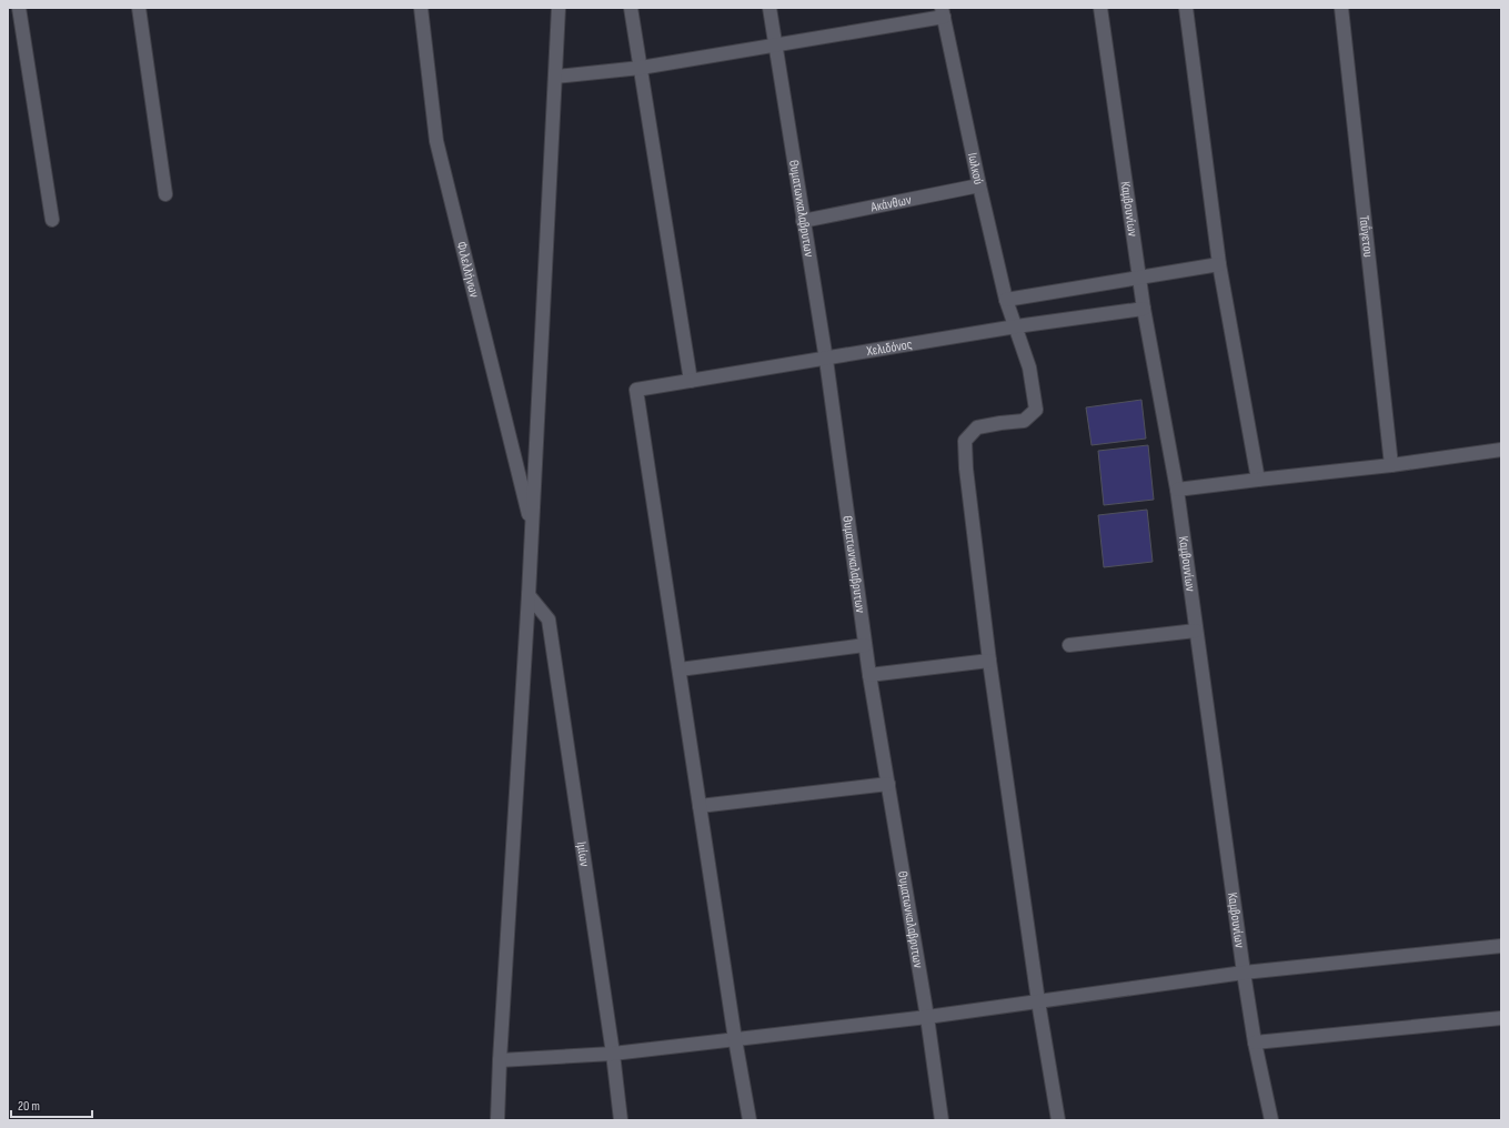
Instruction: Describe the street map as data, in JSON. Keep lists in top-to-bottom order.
{
  "streets": {
    "street": [
      "Ιωλκού",
      "Ακάνθων",
      "Θυματωνκαλαβρυτων",
      "Καμβουνίων",
      "Ταΰγετου",
      "Φιλελλήνων",
      "Χελιδόνος",
      "Ιμίων"
    ]
  },
  "crossings": [
    ["Ιωλκού", "Ακάνθων"],
    ["Ιωλκού", "Χελιδόνος"],
    ["Ακάνθων", "Θυματωνκαλαβρυτων"],
    ["Θυματωνκαλαβρυτων", "Χελιδόνος"],
    ["Καμβουνίων", "Χελιδόνος"]
  ],
  "scale_bar": "20 m"
}
